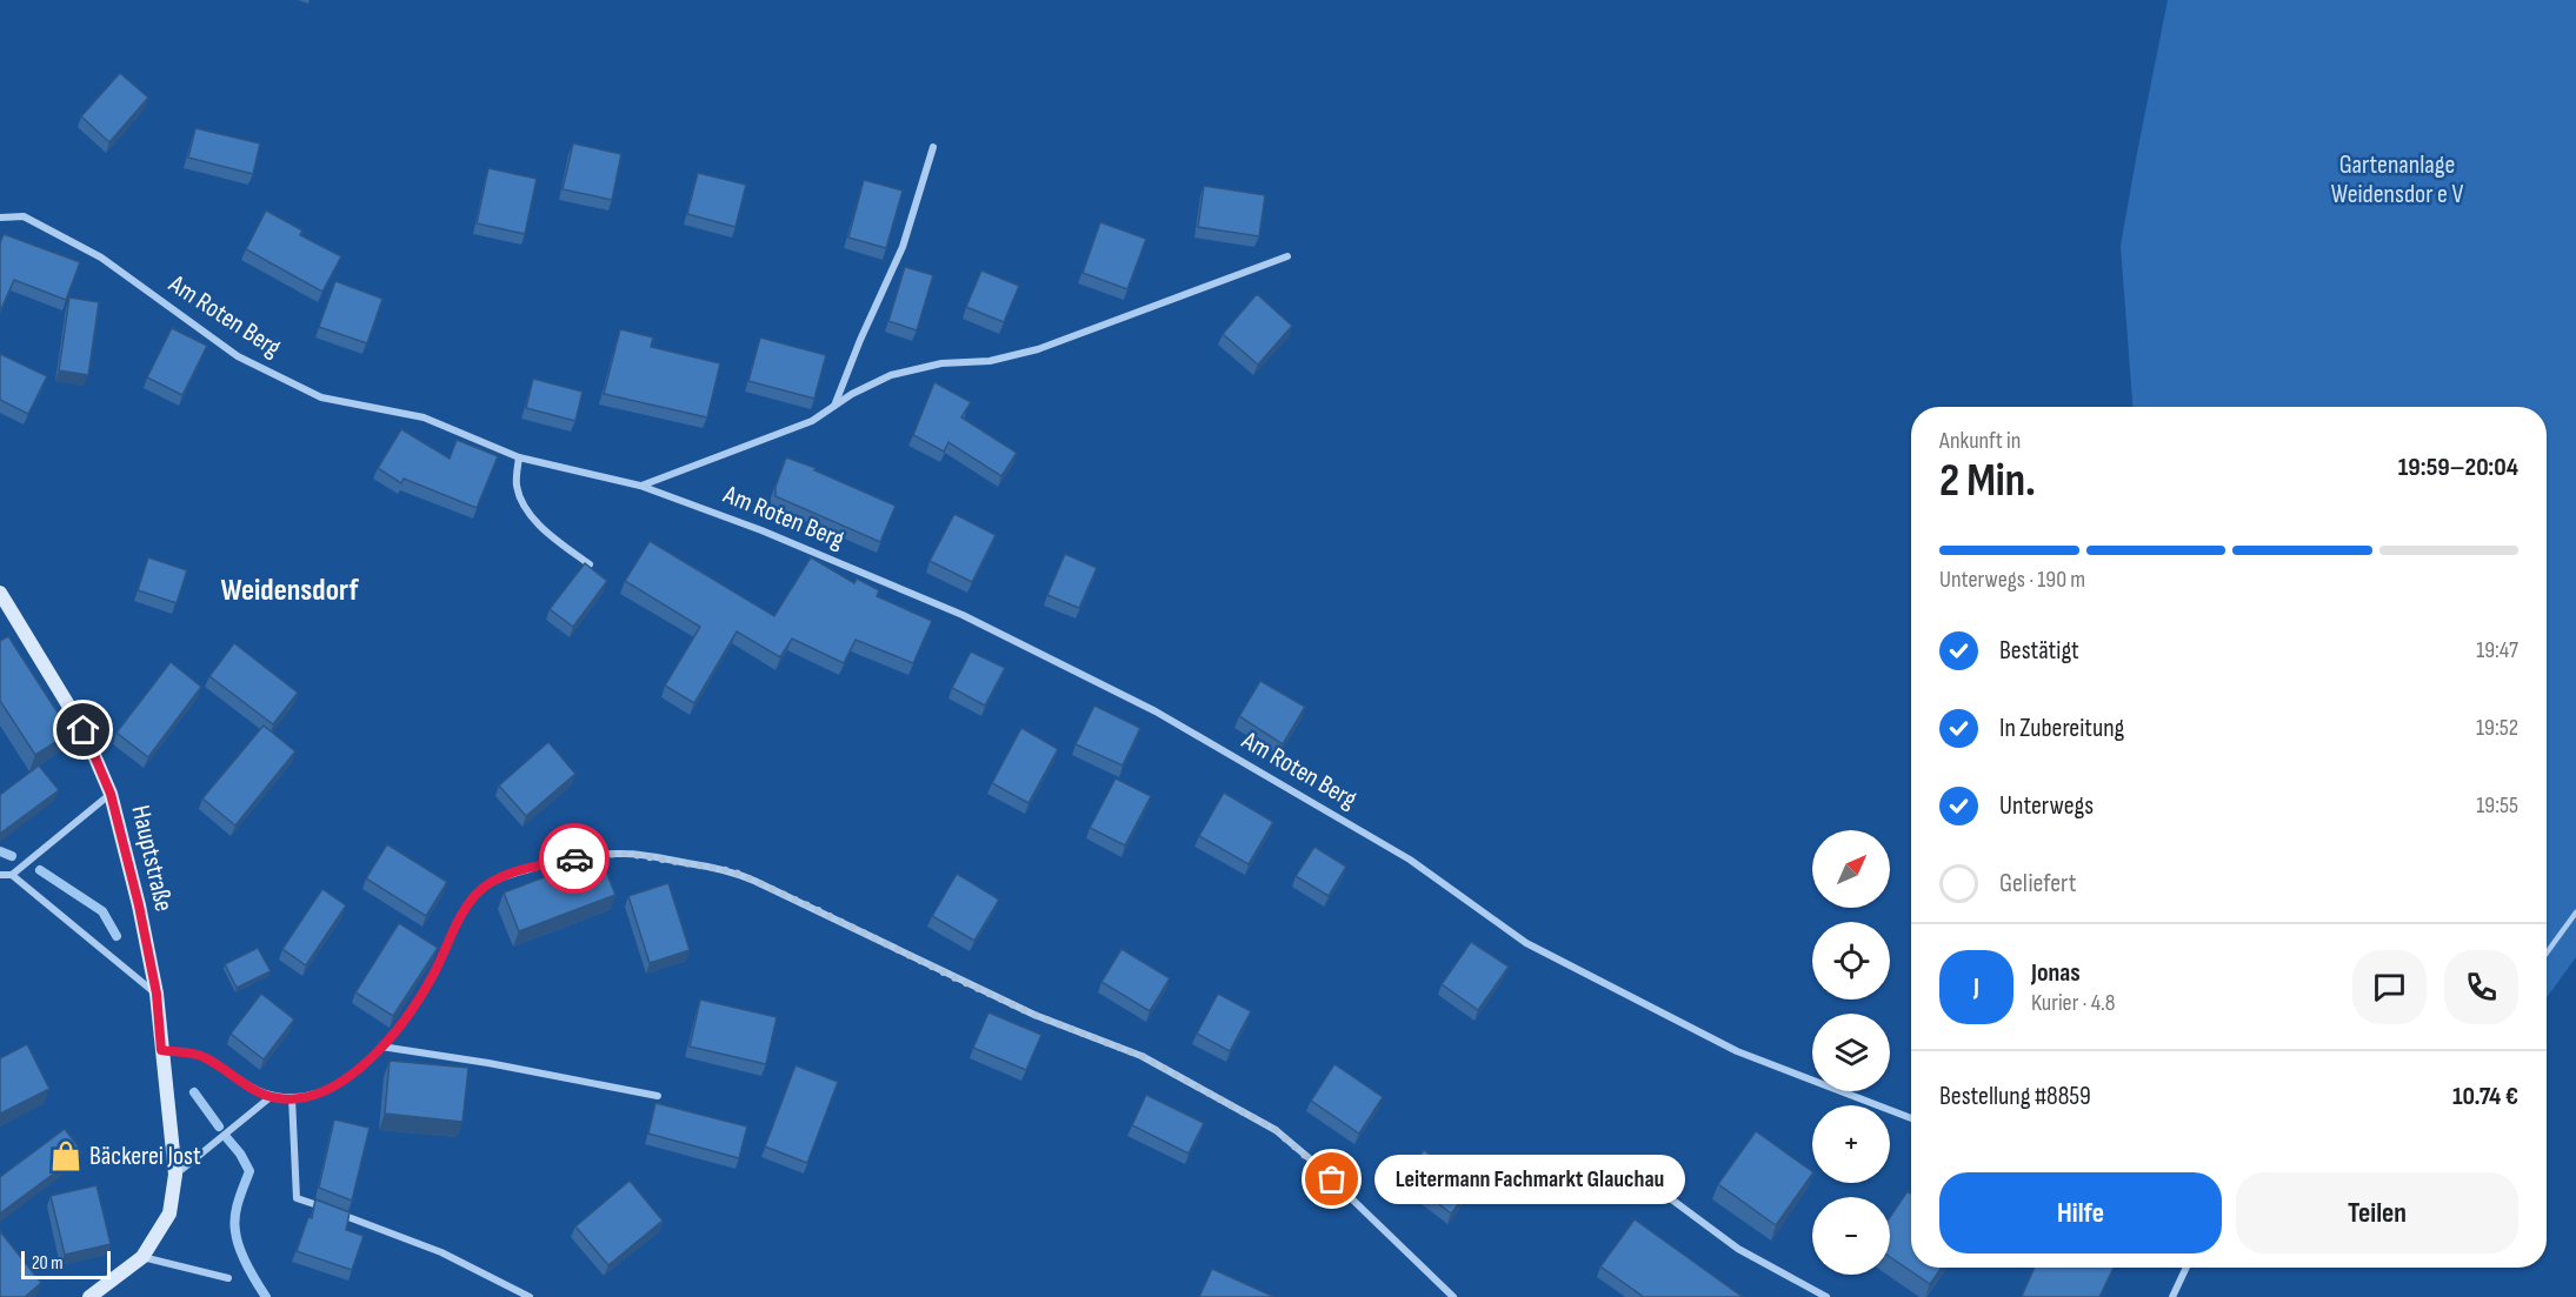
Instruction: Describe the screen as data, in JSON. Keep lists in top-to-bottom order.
{
  "streets": {
    "main road": ["Hauptstraße"],
    "street": ["Am Roten Berg"]
  },
  "districts": ["Weidensdorf"],
  "parks": ["Gartenanlage Weidensdor e V"],
  "places": {
    "shop": ["Bäckerei Jost"],
    "other": ["Leitermann Fachmarkt Glauchau"]
  },
  "scale_bar": "20 m",
  "north": "top right",
  "page": {
    "heading": ["2 Min.", "Ankunft in", "19:59–20:04"],
    "panel": [
      "Jonas",
      "Kurier · 4.8",
      "Bestellung #8859",
      "10.74 €"
    ],
    "bar": "Unterwegs · 190 m",
    "list": [
      ["Bestätigt", "19:47"],
      ["In Zubereitung", "19:52"],
      ["Unterwegs", "19:55"],
      "Geliefert"
    ],
    "map_buttons": ["+", "−"],
    "round": "J",
    "bubble": "Leitermann Fachmarkt Glauchau",
    "buttons": ["Hilfe", "Teilen"],
    "scale": "20 m"
  }
}
